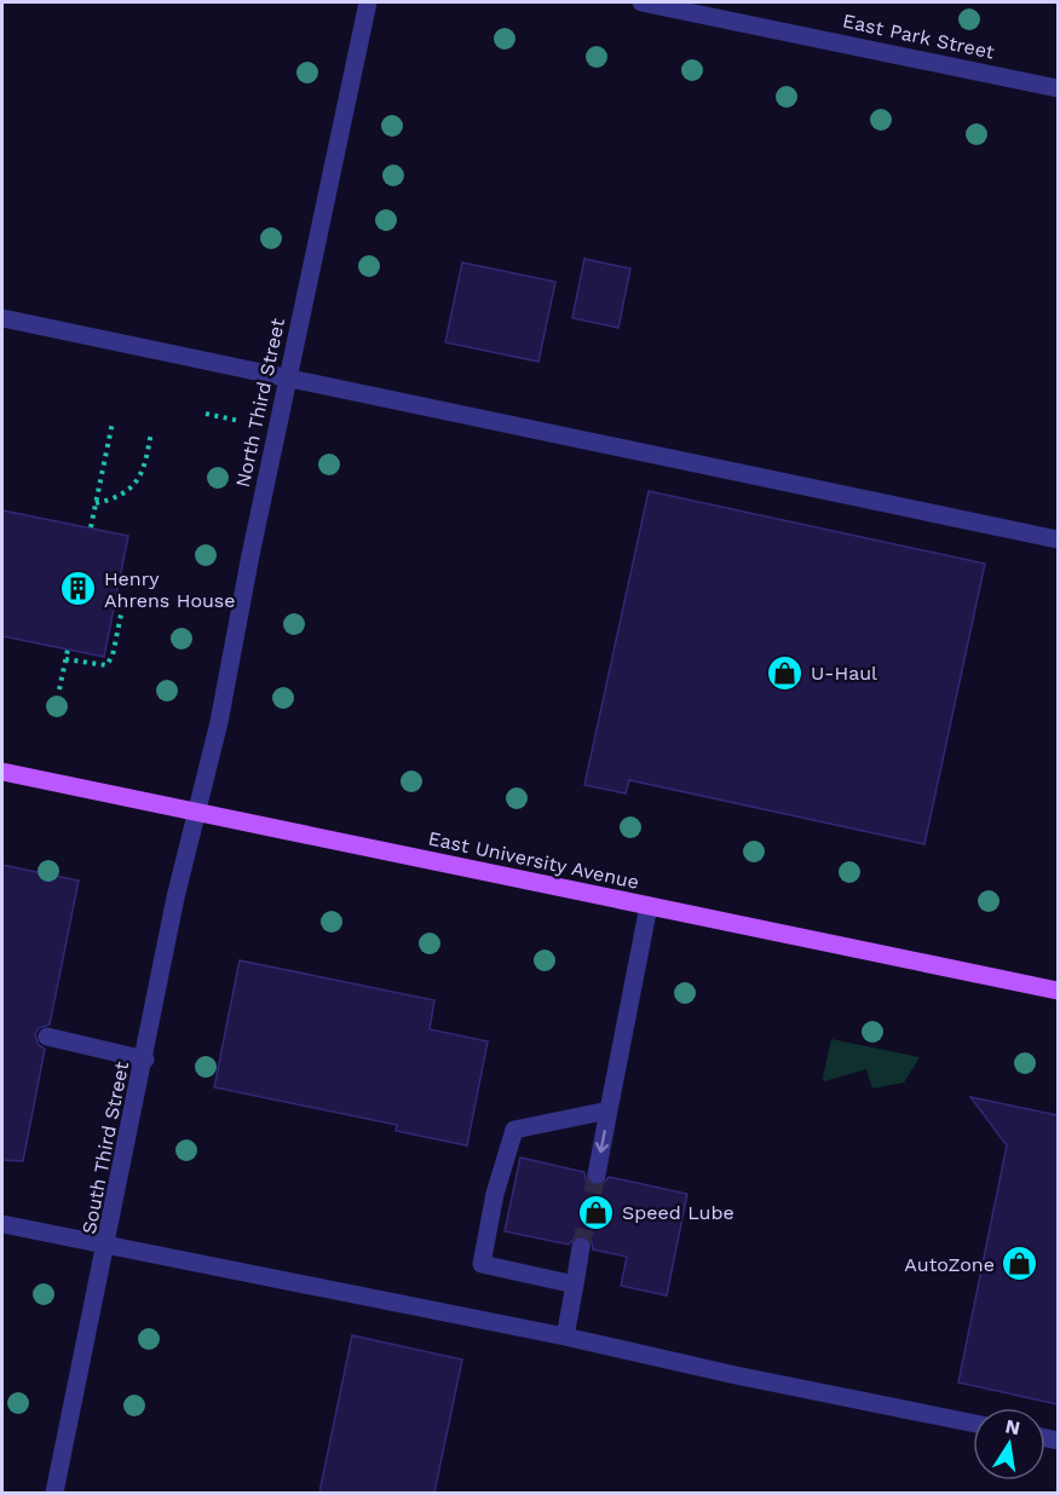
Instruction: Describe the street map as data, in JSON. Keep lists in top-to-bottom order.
{
  "streets": {
    "main road": ["East University Avenue"],
    "street": ["East Park Street", "North Third Street", "South Third Street"]
  },
  "crossings": [
    ["North Third Street", "East University Avenue"],
    ["North Third Street", "South Third Street"],
    ["East University Avenue", "South Third Street"]
  ],
  "places": {
    "building": ["Henry Ahrens House"],
    "shop": ["U-Haul", "Speed Lube", "AutoZone"]
  },
  "north": "top"
}
